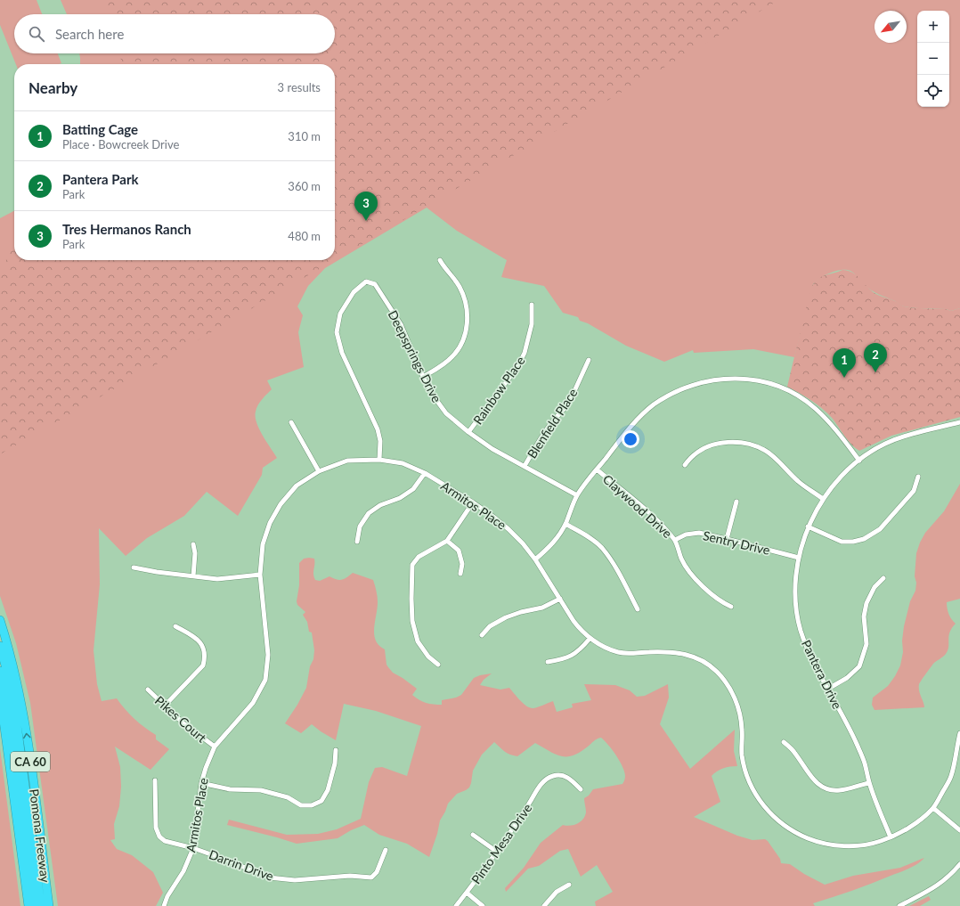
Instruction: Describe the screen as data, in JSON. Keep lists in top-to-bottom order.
{
  "streets": {
    "highway": ["CA 60", "Pomona Freeway"],
    "street": [
      "Deepsprings Drive",
      "Rainbow Place",
      "Blenfield Place",
      "Armitos Place",
      "Claywood Drive",
      "Sentry Drive",
      "Pantera Drive",
      "Pikes Court",
      "Pinto Mesa Drive",
      "Darrin Drive"
    ]
  },
  "crossings": [
    ["Deepsprings Drive", "Rainbow Place"],
    ["Deepsprings Drive", "Blenfield Place"],
    ["Deepsprings Drive", "Armitos Place"],
    ["Armitos Place", "Pantera Drive"],
    ["Armitos Place", "Pikes Court"],
    ["Armitos Place", "Darrin Drive"],
    ["Claywood Drive", "Sentry Drive"],
    ["Sentry Drive", "Pantera Drive"]
  ],
  "north": "bottom left",
  "page": {
    "map_buttons": ["+", "−"],
    "search": "Search here",
    "heading": ["Nearby", "3 results"],
    "list": [
      {
        "mark": "1",
        "name": "Batting Cage",
        "note": "Place · Bowcreek Drive",
        "value": "310 m"
      },
      {
        "mark": "2",
        "name": "Pantera Park",
        "note": "Park",
        "value": "360 m"
      },
      {
        "mark": "3",
        "name": "Tres Hermanos Ranch",
        "note": "Park",
        "value": "480 m"
      }
    ],
    "pins": ["3", "2", "1"]
  }
}
